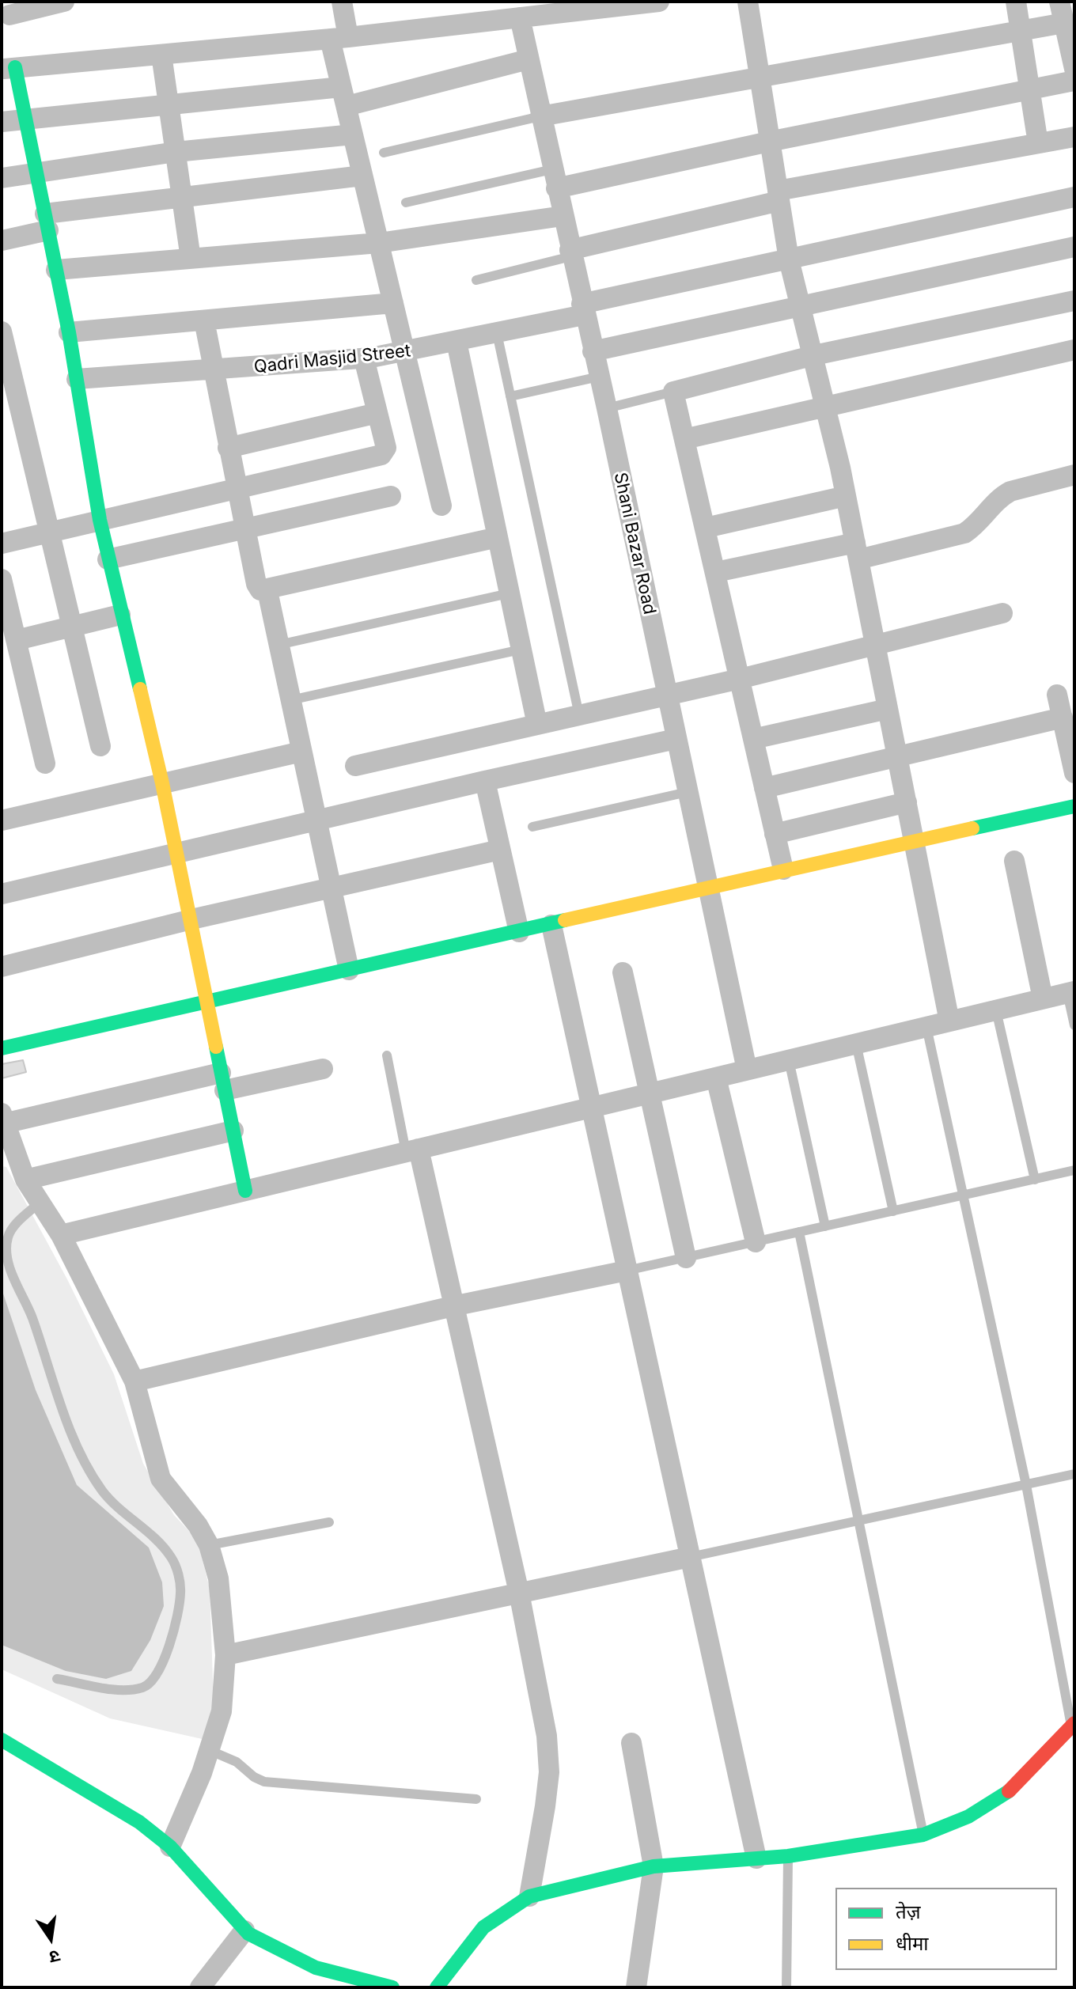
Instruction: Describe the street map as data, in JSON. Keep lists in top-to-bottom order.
{
  "streets": {
    "street": ["Qadri Masjid Street", "Shani Bazar Road"]
  },
  "crossings": [
    ["Qadri Masjid Street", "Shani Bazar Road"]
  ],
  "legend": ["तेज़", "धीमा"],
  "north": "bottom"
}
